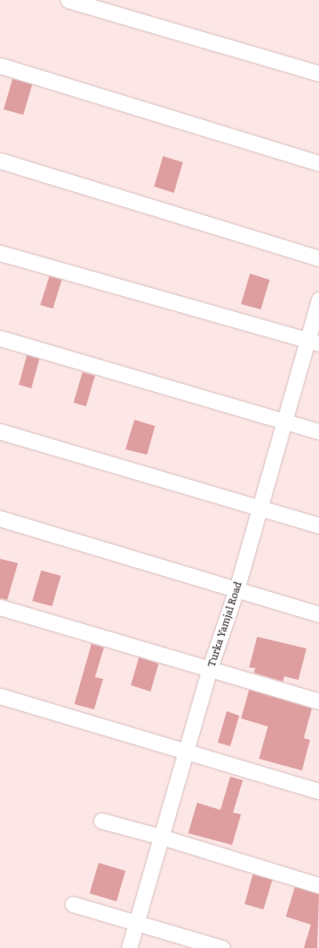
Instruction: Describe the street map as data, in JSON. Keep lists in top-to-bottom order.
{
  "streets": {
    "street": ["Turka Yamjal Road"]
  }
}
